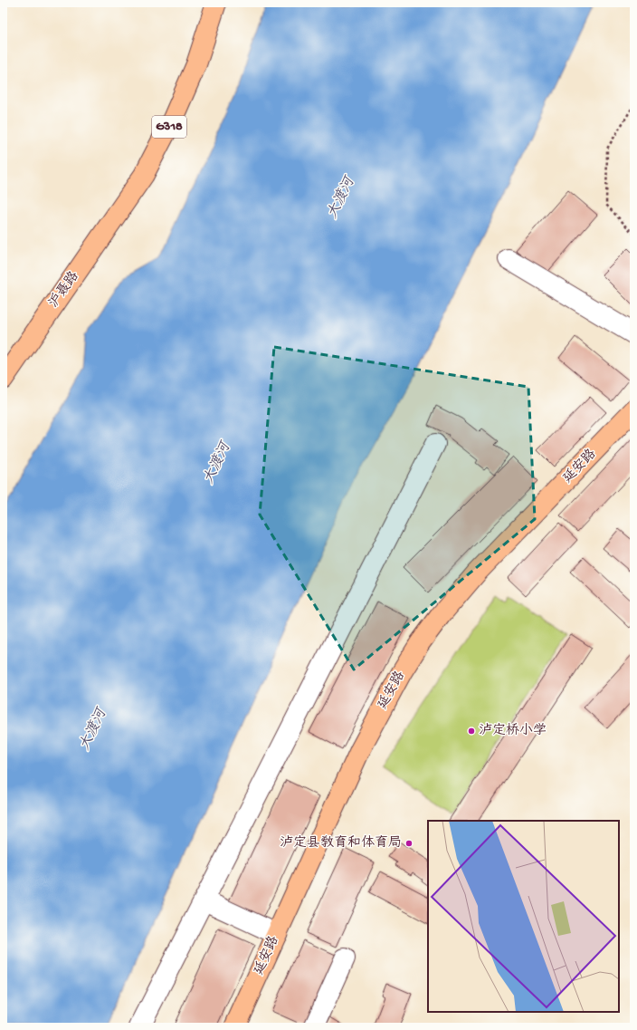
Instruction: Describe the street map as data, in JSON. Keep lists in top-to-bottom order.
{
  "streets": {
    "main road": ["G318", "沪聂路", "延安路"]
  },
  "water": ["大渡河"],
  "places": ["泸定桥小学", "泸定县教育和体育局"]
}
